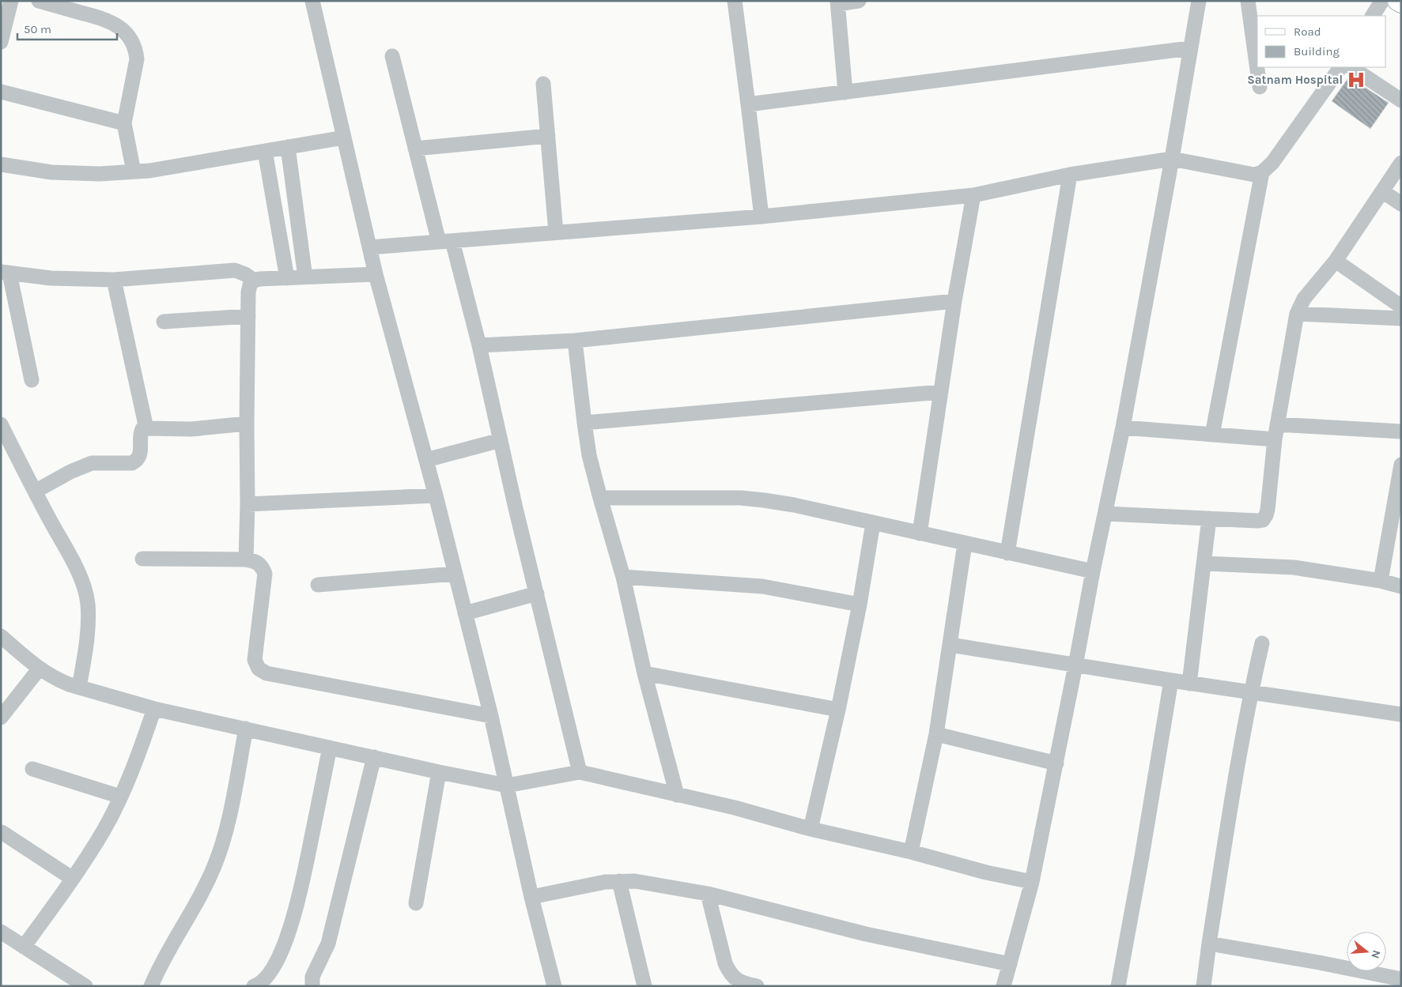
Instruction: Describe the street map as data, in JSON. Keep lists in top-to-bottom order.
{
  "places": {
    "hospital": ["Satnam Hospital"]
  },
  "legend": ["Road", "Building"],
  "scale_bar": "50 m",
  "north": "right"
}
